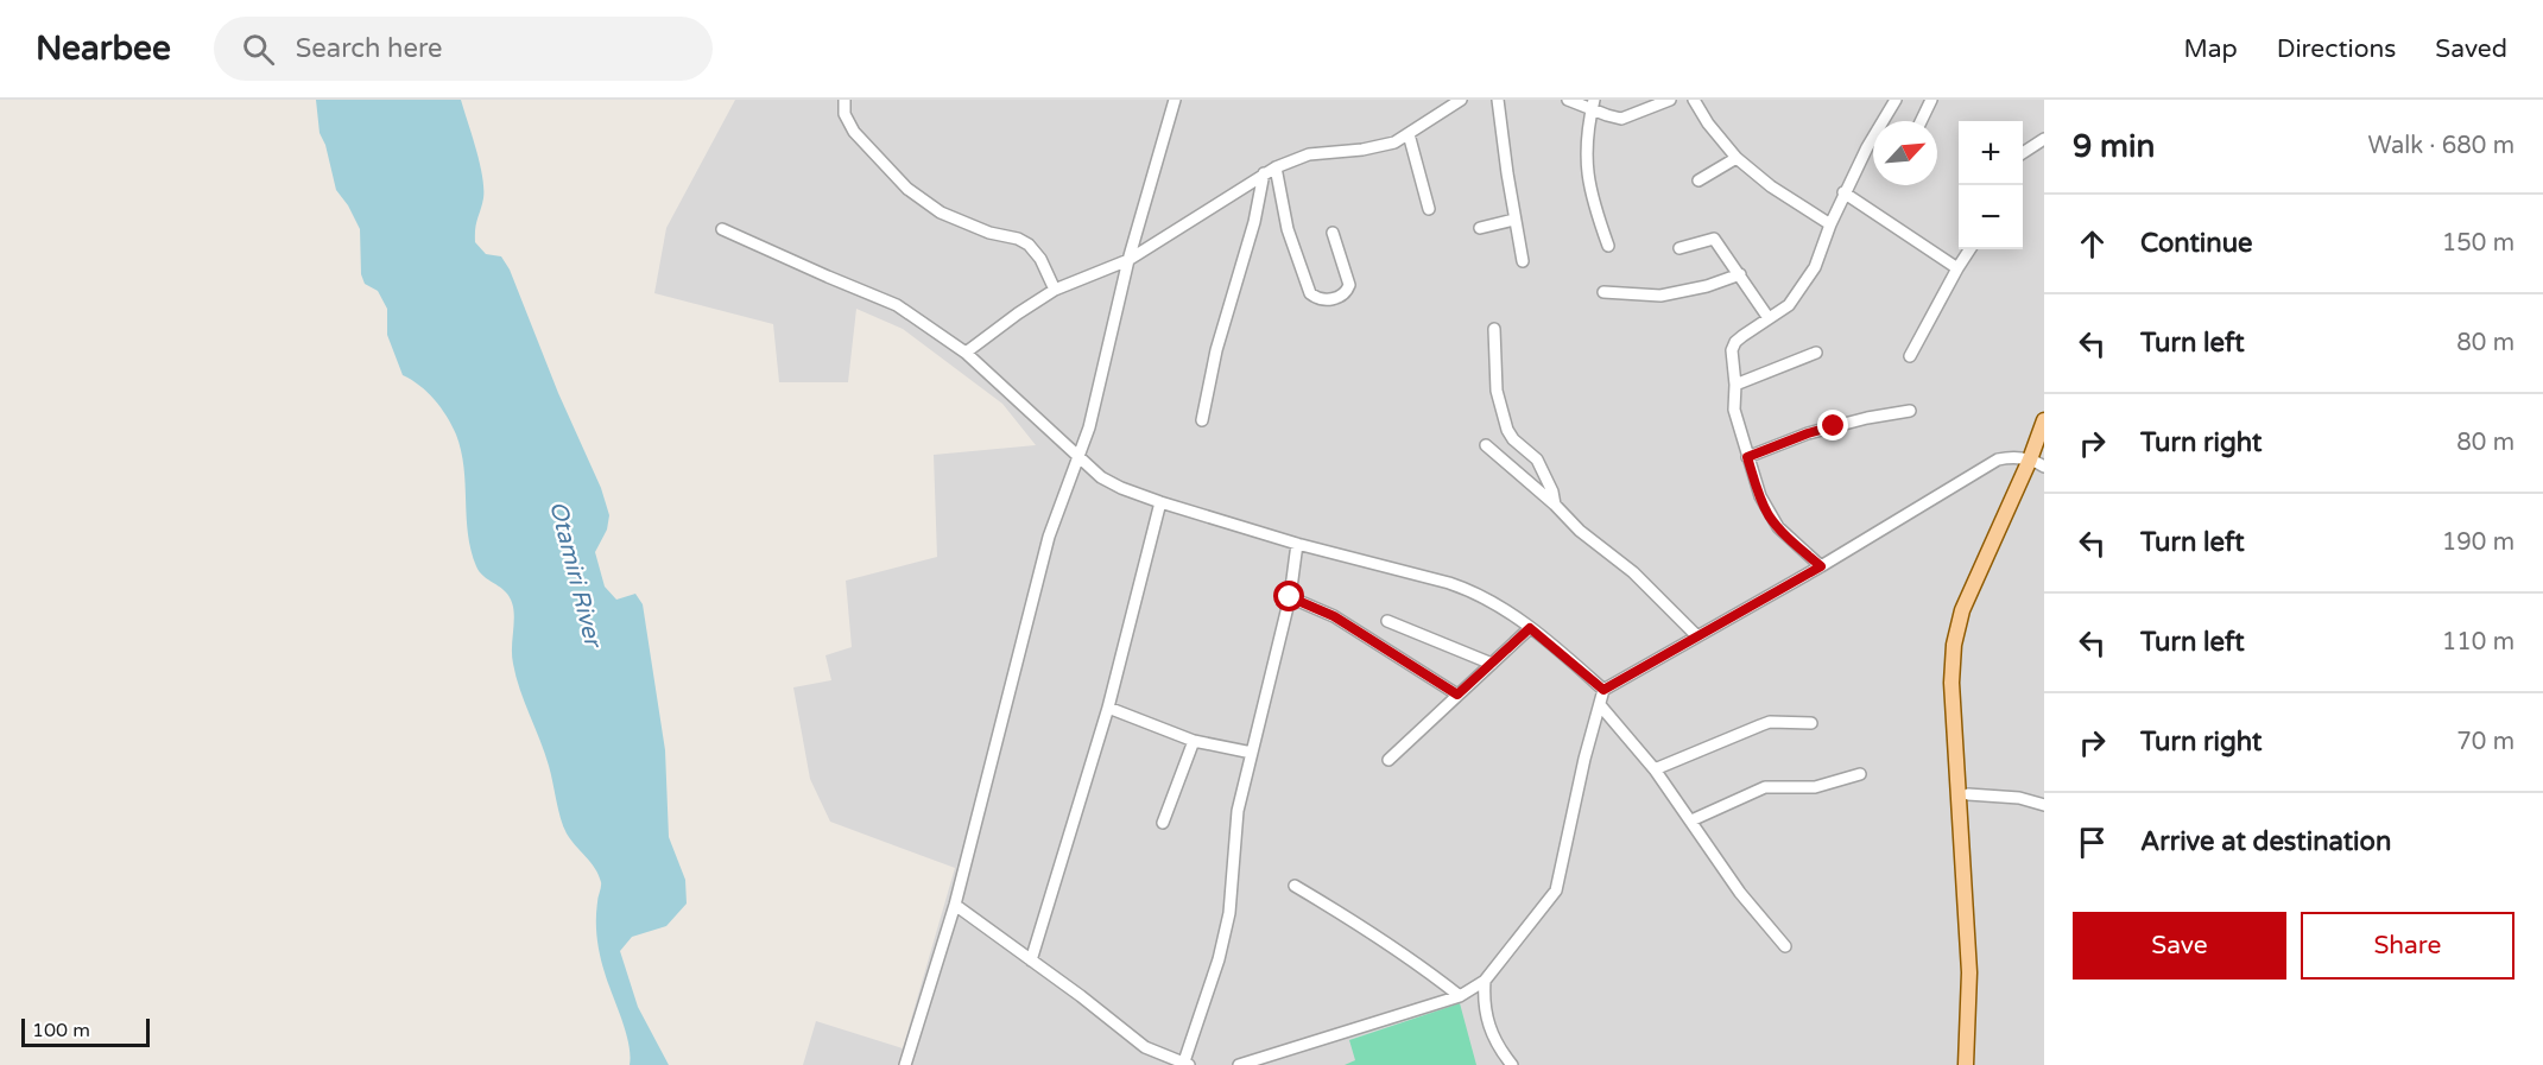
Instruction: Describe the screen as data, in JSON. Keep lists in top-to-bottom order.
{
  "water": ["Otamiri River"],
  "scale_bar": "100 m",
  "north": "top right",
  "page": {
    "header": "Nearbee",
    "search": "Search here",
    "nav": ["Map", "Directions", "Saved"],
    "heading": ["9 min", "Walk · 680 m"],
    "map_buttons": ["+", "−"],
    "list": [
      ["Continue", "150 m"],
      ["Turn left", "80 m"],
      ["Turn right", "80 m"],
      ["Turn left", "190 m"],
      ["Turn left", "110 m"],
      ["Turn right", "70 m"],
      "Arrive at destination"
    ],
    "buttons": ["Save", "Share"],
    "scale": "100 m"
  }
}
